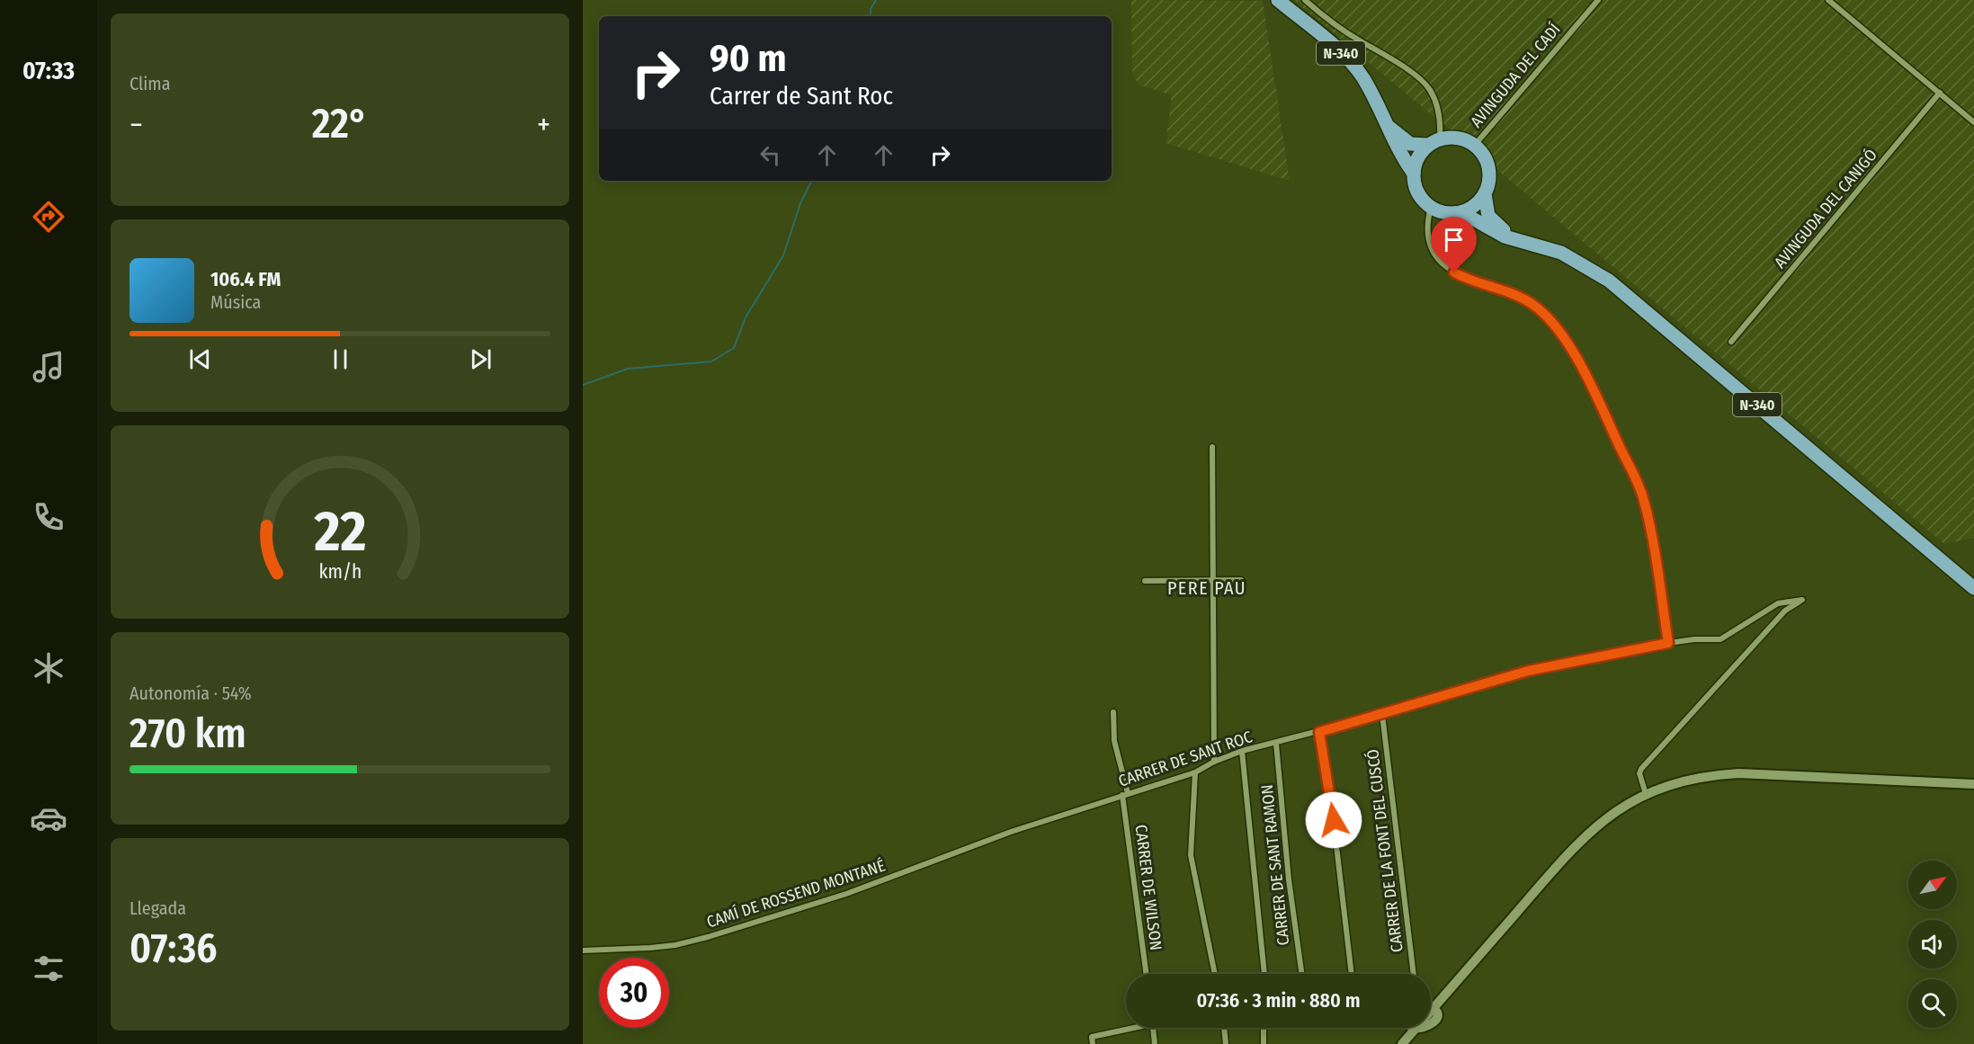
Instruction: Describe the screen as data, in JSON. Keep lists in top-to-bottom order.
{
  "streets": {
    "main road": ["N-340"],
    "street": [
      "AVINGUDA DEL CADÍ",
      "AVINGUDA DEL CANIGÓ",
      "CARRER DE SANT ROC",
      "CARRER DE LA FONT DEL CUSCÓ",
      "CARRER DE SANT RAMON",
      "CARRER DE WILSON",
      "CAMÍ DE ROSSEND MONTANÉ"
    ]
  },
  "crossings": [
    ["N-340", "AVINGUDA DEL CADÍ"],
    ["CARRER DE SANT ROC", "CARRER DE LA FONT DEL CUSCÓ"],
    ["CARRER DE SANT ROC", "CARRER DE SANT RAMON"],
    ["CARRER DE SANT ROC", "CARRER DE WILSON"],
    ["CARRER DE SANT ROC", "CAMÍ DE ROSSEND MONTANÉ"]
  ],
  "districts": ["PERE PAU"],
  "north": "top right",
  "page": {
    "tabs": "07:33",
    "tile": [
      "Clima",
      ["Autonomía · 54%", "270 km"],
      ["Llegada", "07:36"]
    ],
    "turn": ["90 m", "Carrer de Sant Roc"],
    "heat": ["−", "22°", "+"],
    "song": ["106.4 FM", "Música"],
    "limit": "30",
    "trip": "07:36 · 3 min · 880 m",
    "gauge": ["22", "km/h"]
  }
}
